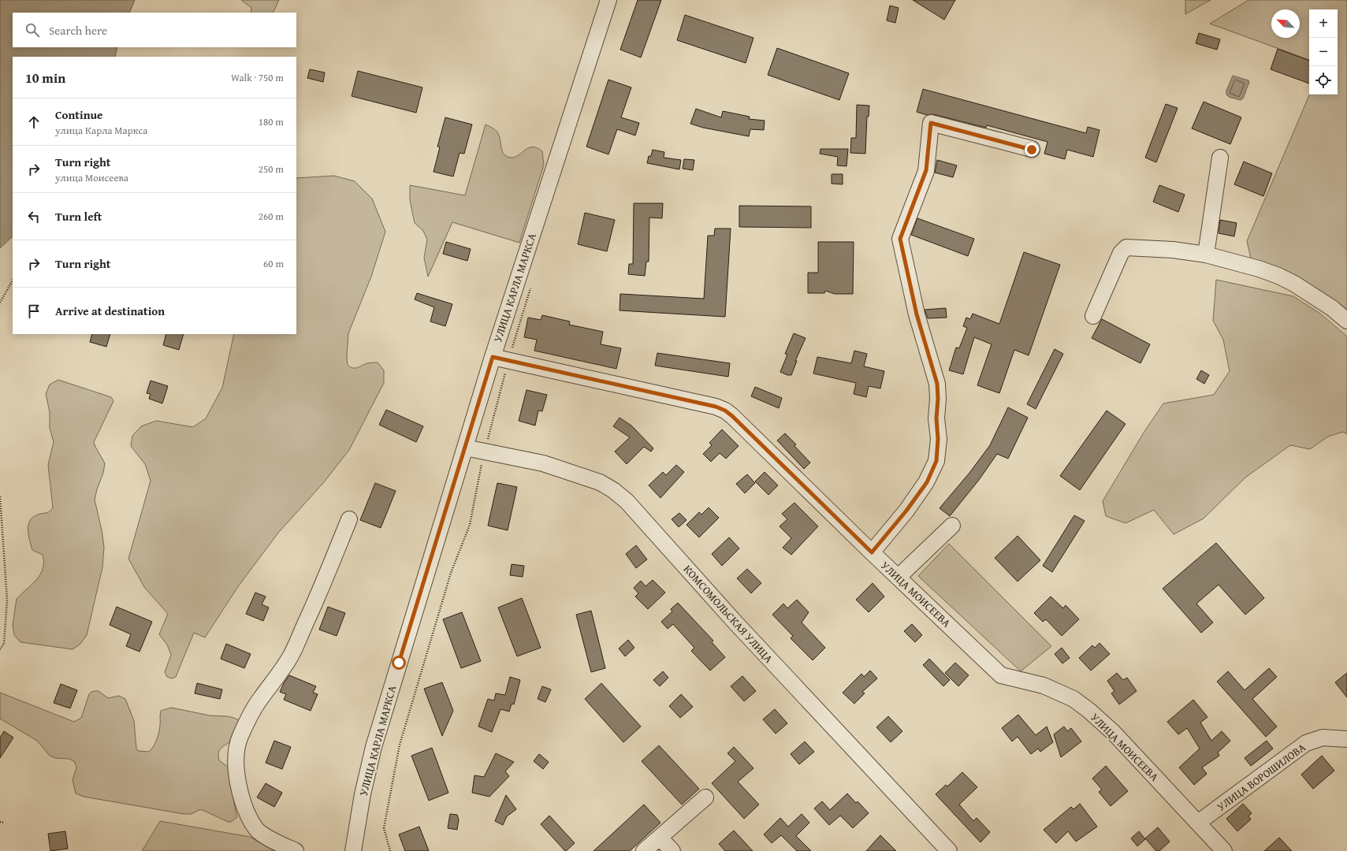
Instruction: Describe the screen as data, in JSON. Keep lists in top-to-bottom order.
{
  "streets": {
    "street": [
      "УЛИЦА КАРЛА МАРКСА",
      "УЛИЦА МОИСЕЕВА",
      "КОМСОМОЛЬСКАЯ УЛИЦА",
      "УЛИЦА ВОРОШИЛОВА"
    ]
  },
  "crossings": [
    ["УЛИЦА КАРЛА МАРКСА", "УЛИЦА МОИСЕЕВА"],
    ["УЛИЦА КАРЛА МАРКСА", "КОМСОМОЛЬСКАЯ УЛИЦА"],
    ["УЛИЦА МОИСЕЕВА", "УЛИЦА ВОРОШИЛОВА"]
  ],
  "north": "top left",
  "page": {
    "map_buttons": ["+", "−"],
    "search": "Search here",
    "heading": ["10 min", "Walk · 750 m"],
    "list": [
      ["Continue", "улица Карла Маркса", "180 m"],
      ["Turn right", "улица Моисеева", "250 m"],
      ["Turn left", "260 m"],
      ["Turn right", "60 m"],
      "Arrive at destination"
    ]
  }
}
